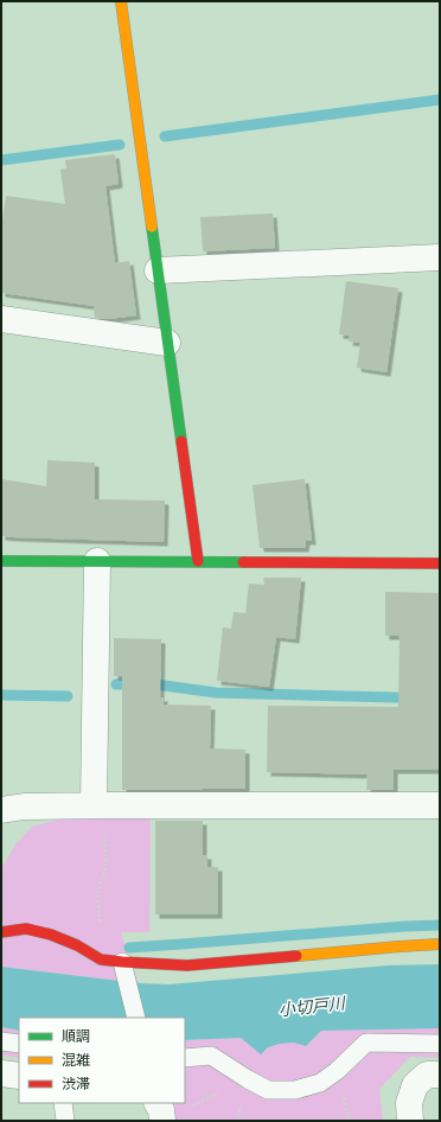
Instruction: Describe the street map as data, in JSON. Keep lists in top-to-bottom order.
{
  "water": ["小切戸川"],
  "legend": ["順調", "混雑", "渋滞"]
}
